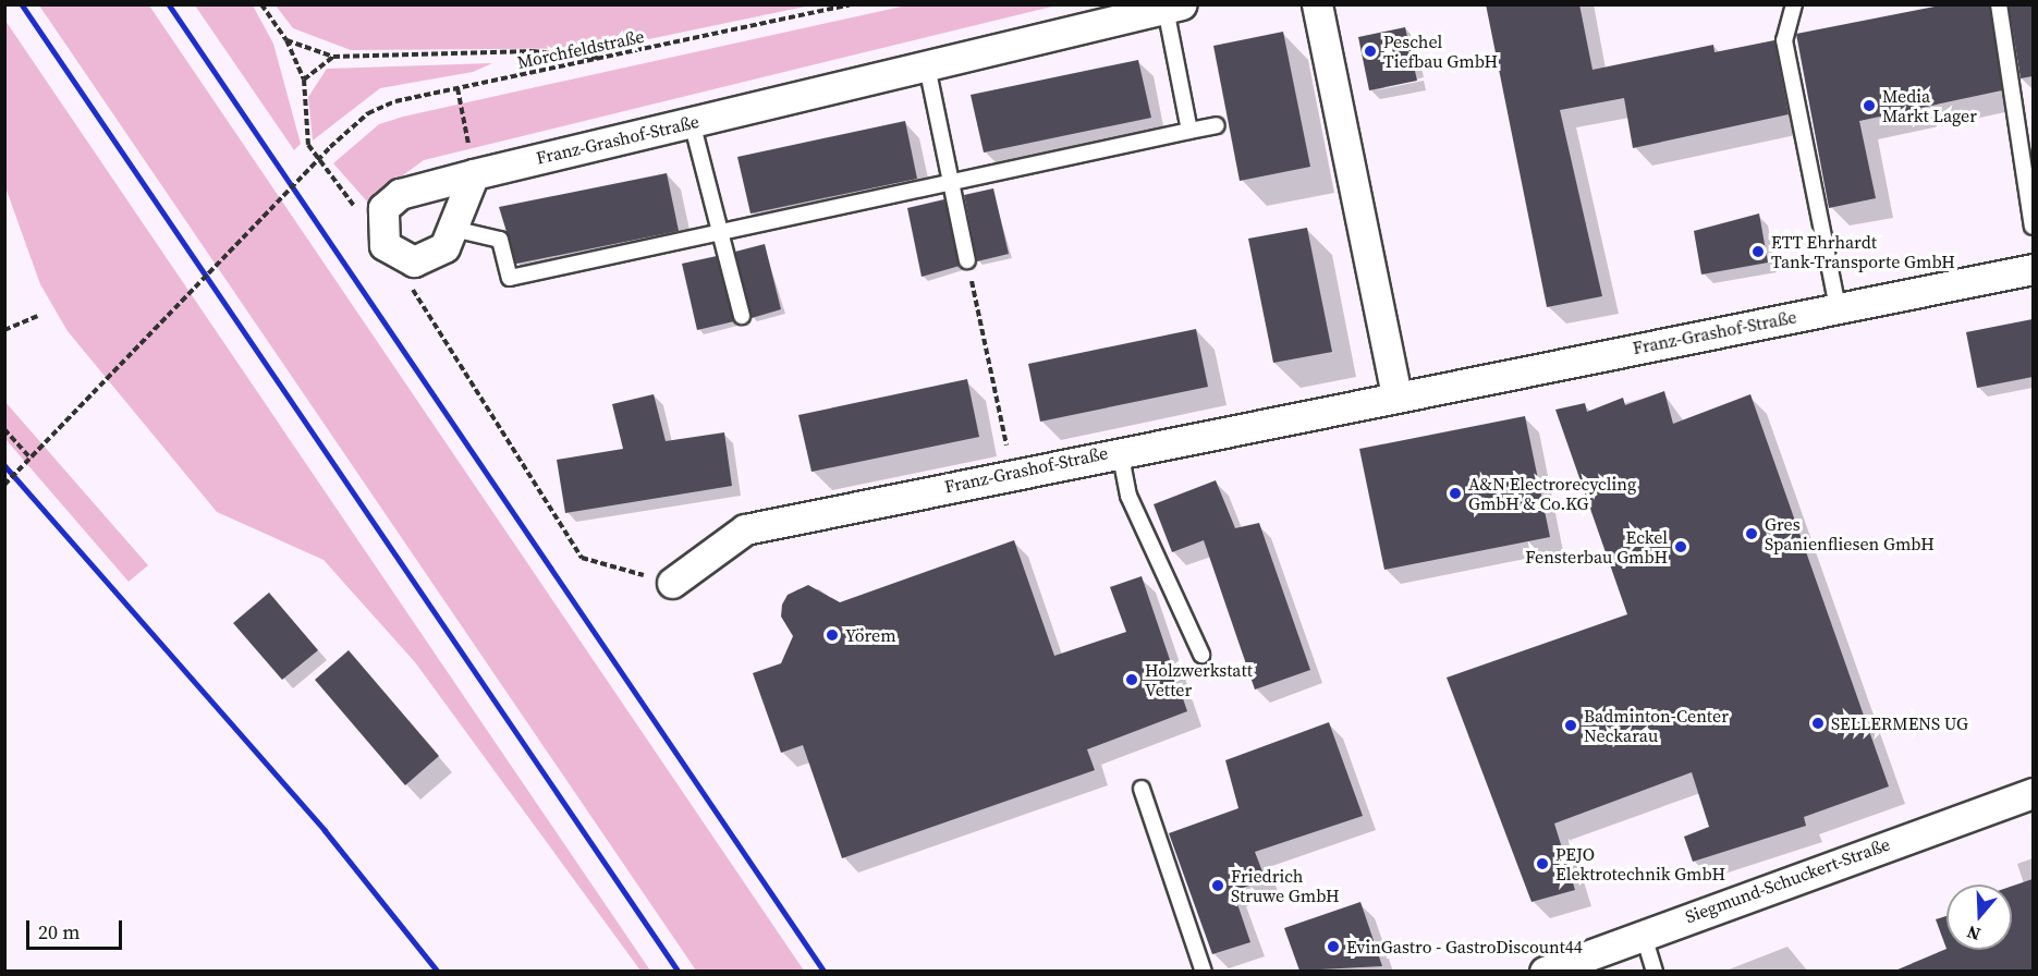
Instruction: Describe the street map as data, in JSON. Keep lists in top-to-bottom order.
{
  "streets": {
    "street": ["Franz-Grashof-Straße", "Siegmund-Schuckert-Straße"],
    "path": ["Morchfeldstraße"]
  },
  "places": [
    "Peschel Tiefbau GmbH",
    "Media Markt Lager",
    "ETT Ehrhardt Tank-Transporte GmbH",
    "A&N Electrorecycling GmbH & Co.KG",
    "Gres Spanienfliesen GmbH",
    "Eckel Fensterbau GmbH",
    "Yörem",
    "Holzwerkstatt Vetter",
    "SELLERMENS UG",
    "Badminton-Center Neckarau",
    "PEJO Elektrotechnik GmbH",
    "Friedrich Struwe GmbH",
    "EvinGastro - GastroDiscount44"
  ],
  "scale_bar": "20 m",
  "north": "bottom"
}
